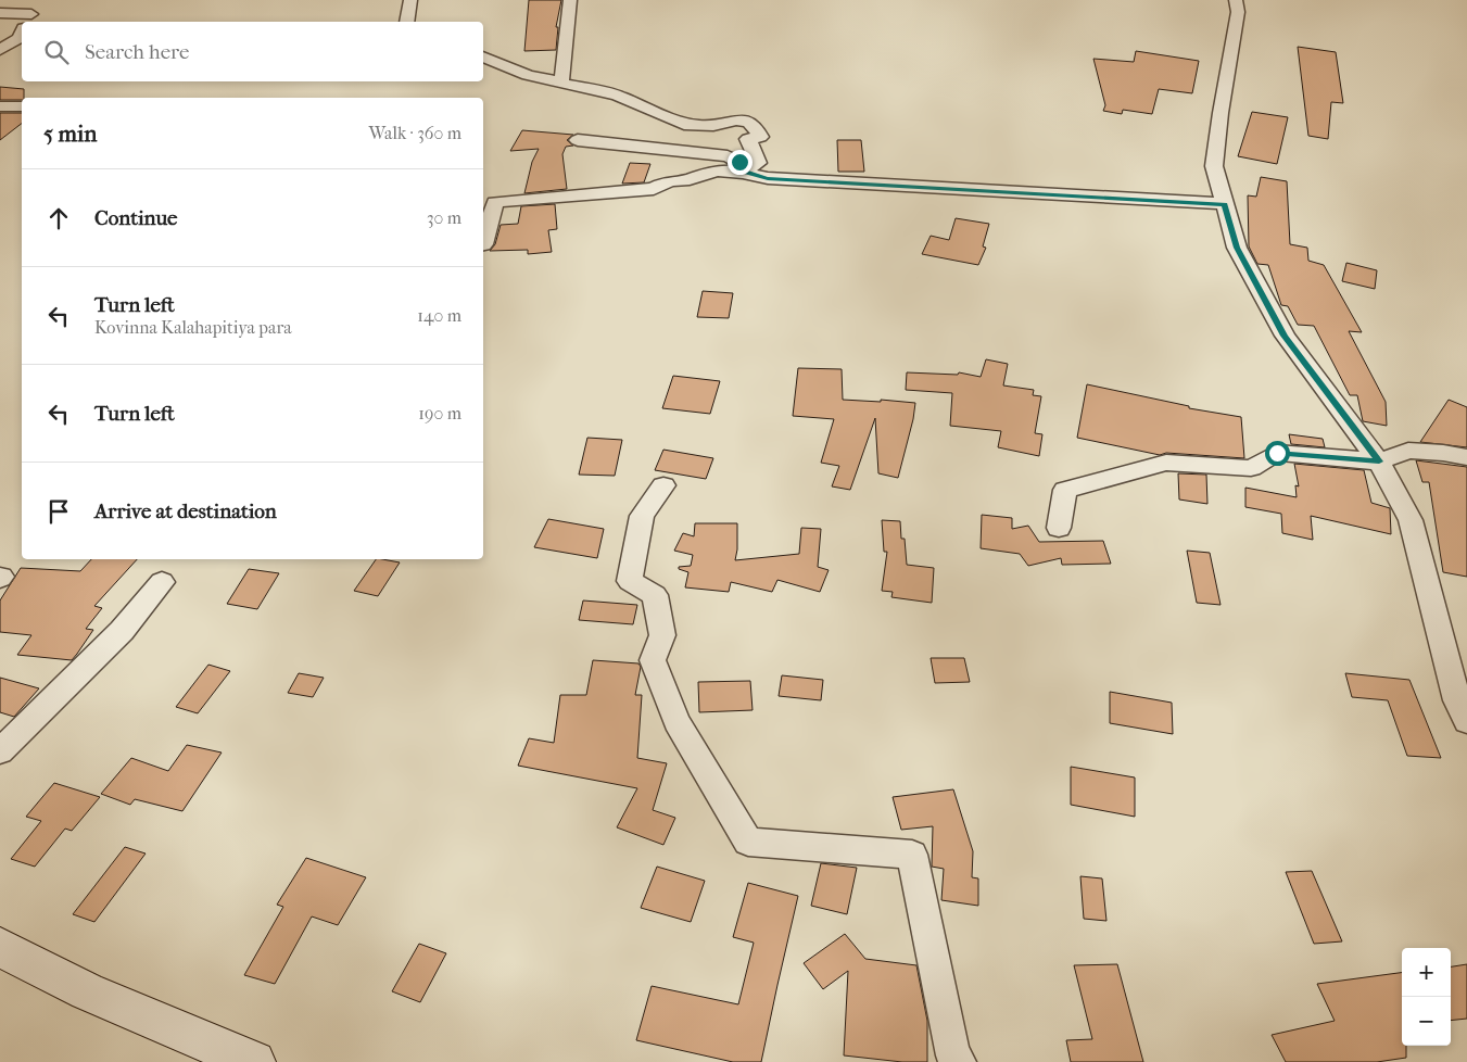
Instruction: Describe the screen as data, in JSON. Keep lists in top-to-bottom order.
{
  "page": {
    "search": "Search here",
    "heading": ["5 min", "Walk · 360 m"],
    "list": [
      ["Continue", "30 m"],
      ["Turn left", "Kovinna Kalahapitiya para", "140 m"],
      ["Turn left", "190 m"],
      "Arrive at destination"
    ],
    "map_buttons": ["+", "−"]
  }
}
